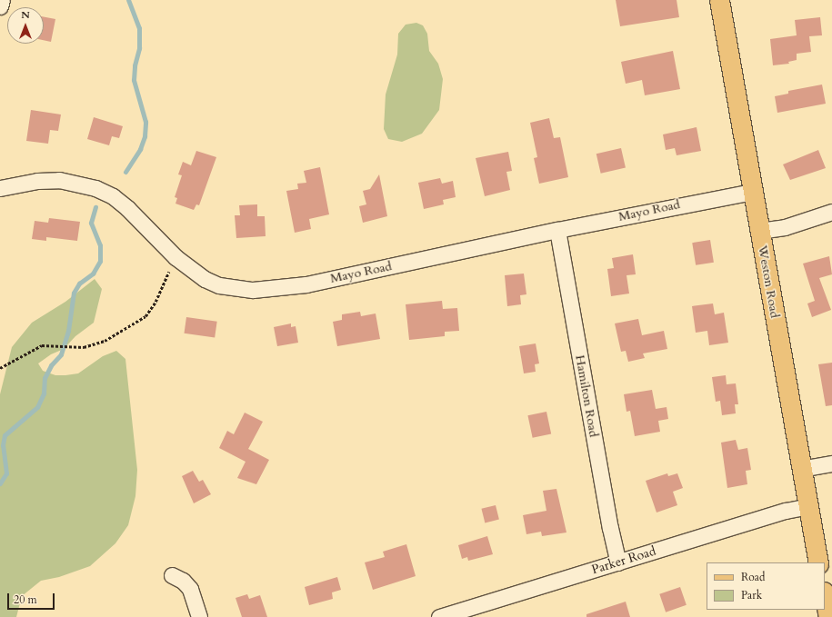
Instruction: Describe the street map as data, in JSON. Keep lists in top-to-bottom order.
{
  "streets": {
    "main road": ["Weston Road"],
    "street": ["Mayo Road", "Hamilton Road", "Parker Road"]
  },
  "crossings": [
    ["Mayo Road", "Weston Road"],
    ["Mayo Road", "Hamilton Road"],
    ["Weston Road", "Parker Road"],
    ["Hamilton Road", "Parker Road"]
  ],
  "legend": ["Road", "Park"],
  "scale_bar": "20 m",
  "north": "top"
}
